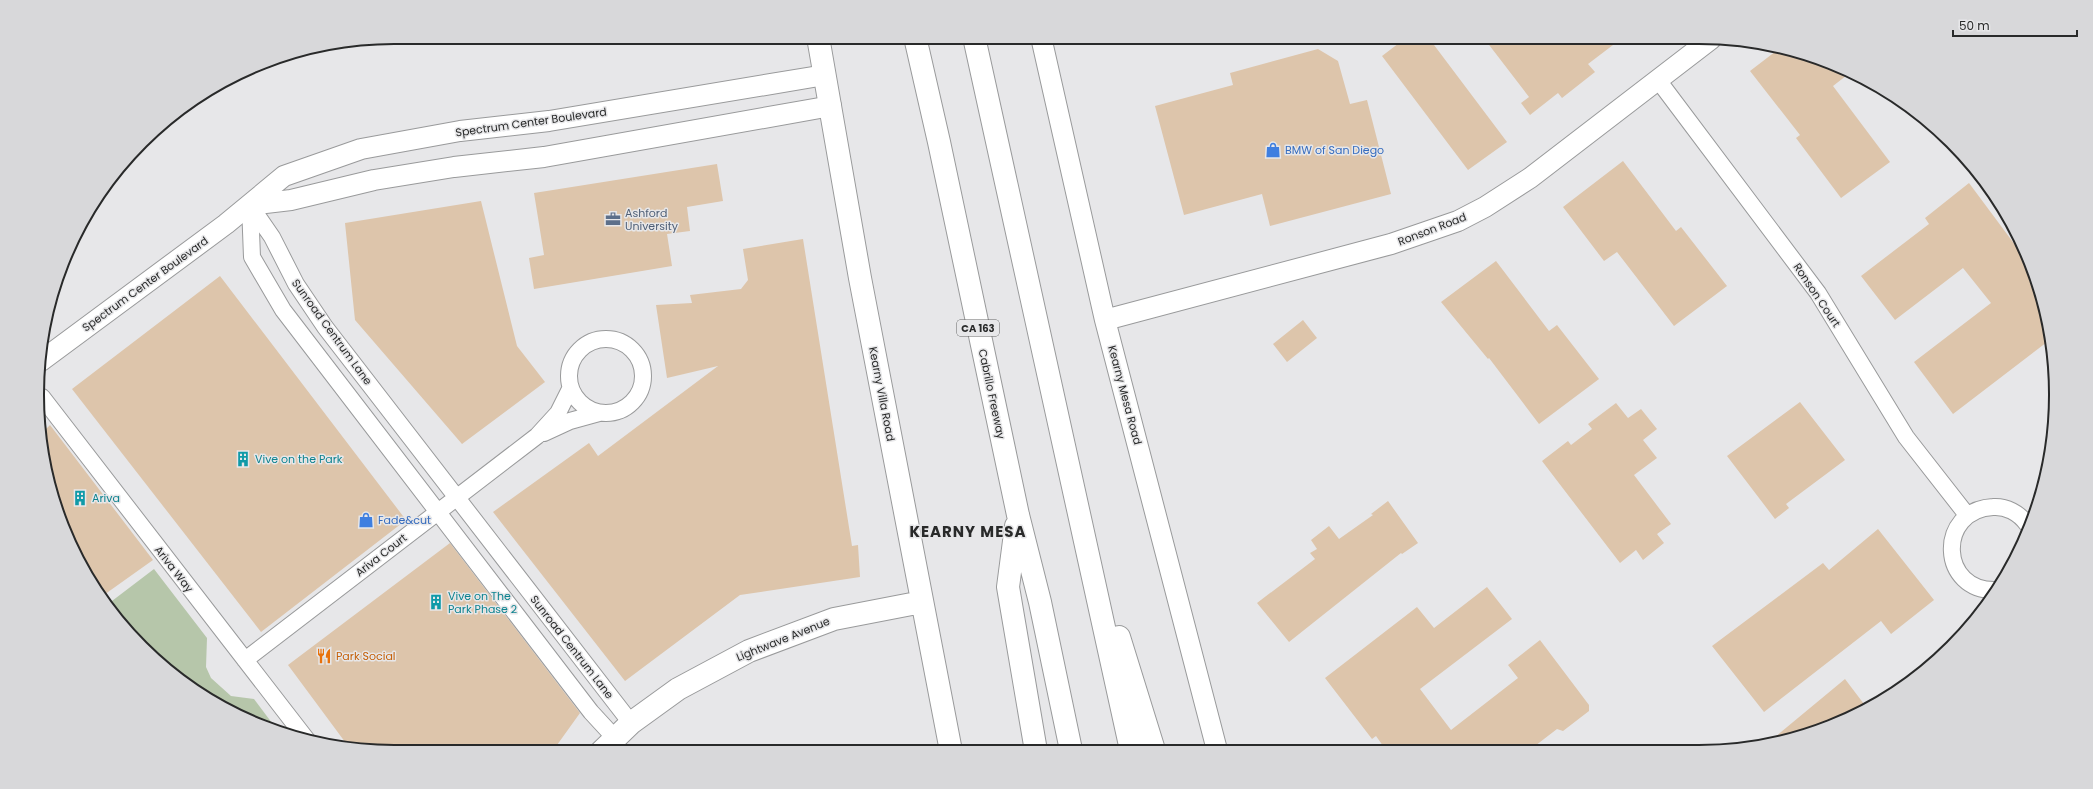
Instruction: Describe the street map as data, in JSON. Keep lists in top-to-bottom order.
{
  "streets": {
    "main road": [
      "CA 163",
      "Kearny Villa Road",
      "Cabrillo Freeway",
      "Lightwave Avenue"
    ],
    "street": [
      "Spectrum Center Boulevard",
      "Ronson Road",
      "Ronson Court",
      "Sunroad Centrum Lane",
      "Kearny Mesa Road",
      "Ariva Court",
      "Ariva Way"
    ]
  },
  "crossings": [
    ["Spectrum Center Boulevard", "Sunroad Centrum Lane"],
    ["Spectrum Center Boulevard", "Kearny Villa Road"],
    ["Ronson Road", "Ronson Court"],
    ["Ronson Road", "Kearny Mesa Road"],
    ["Sunroad Centrum Lane", "Ariva Court"],
    ["Sunroad Centrum Lane", "Lightwave Avenue"],
    ["Kearny Villa Road", "Lightwave Avenue"],
    ["Ariva Court", "Ariva Way"]
  ],
  "districts": ["KEARNY MESA"],
  "places": {
    "shop": ["BMW of San Diego", "Fade&cut"],
    "office": ["Ashford University"],
    "building": ["Vive on the Park", "Ariva", "Vive on The Park Phase 2"],
    "restaurant": ["Park Social"]
  },
  "scale_bar": "50 m"
}
